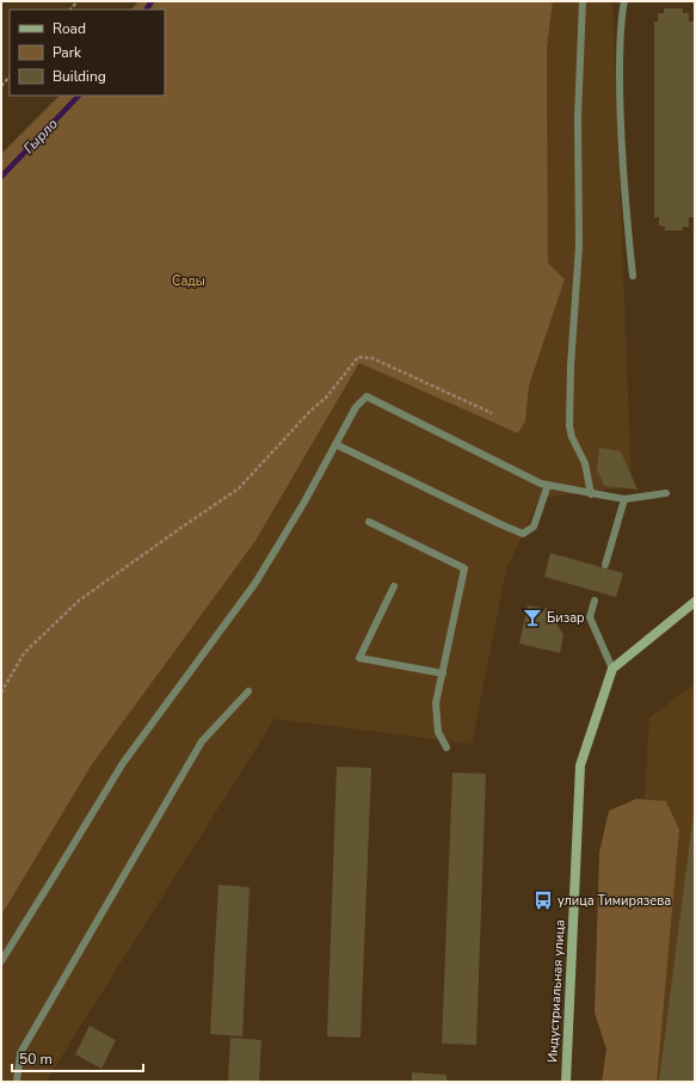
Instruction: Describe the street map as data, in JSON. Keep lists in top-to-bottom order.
{
  "streets": {
    "street": ["Индустриальная улица"]
  },
  "water": ["Гырло"],
  "parks": ["Сады"],
  "places": {
    "bar": ["Бизар"],
    "bus stop": ["улица Тимирязева"]
  },
  "legend": ["Road", "Park", "Building"],
  "scale_bar": "50 m"
}
